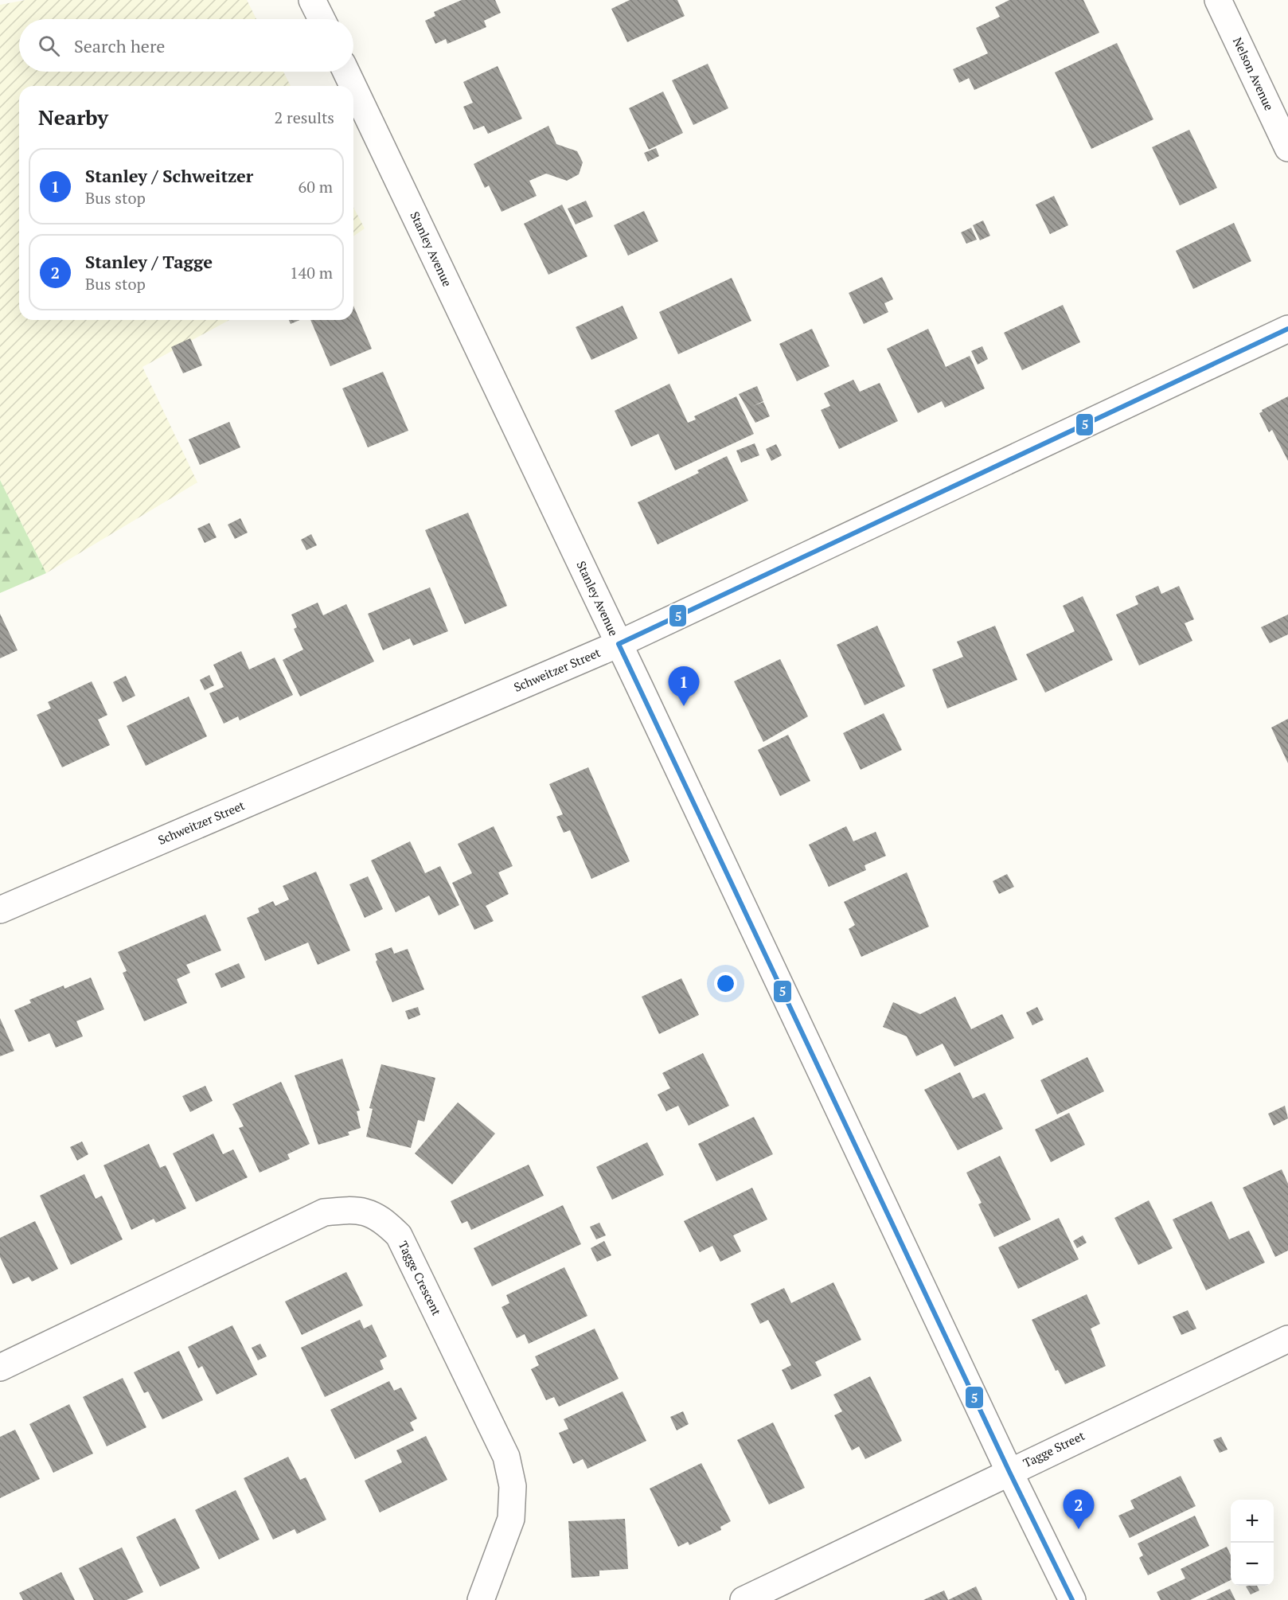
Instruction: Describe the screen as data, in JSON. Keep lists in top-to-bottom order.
{
  "streets": {
    "street": [
      "Nelson Avenue",
      "Stanley Avenue",
      "Schweitzer Street",
      "Tagge Crescent",
      "Tagge Street"
    ]
  },
  "crossings": [
    ["Stanley Avenue", "Schweitzer Street"],
    ["Stanley Avenue", "Tagge Street"]
  ],
  "lines": ["transit line 5"],
  "page": {
    "search": "Search here",
    "heading": ["Nearby", "2 results"],
    "list": [
      {
        "mark": "1",
        "name": "Stanley / Schweitzer",
        "note": "Bus stop",
        "value": "60 m"
      },
      {
        "mark": "2",
        "name": "Stanley / Tagge",
        "note": "Bus stop",
        "value": "140 m"
      }
    ],
    "pins": ["1", "2"],
    "map_buttons": ["+", "−"]
  }
}
